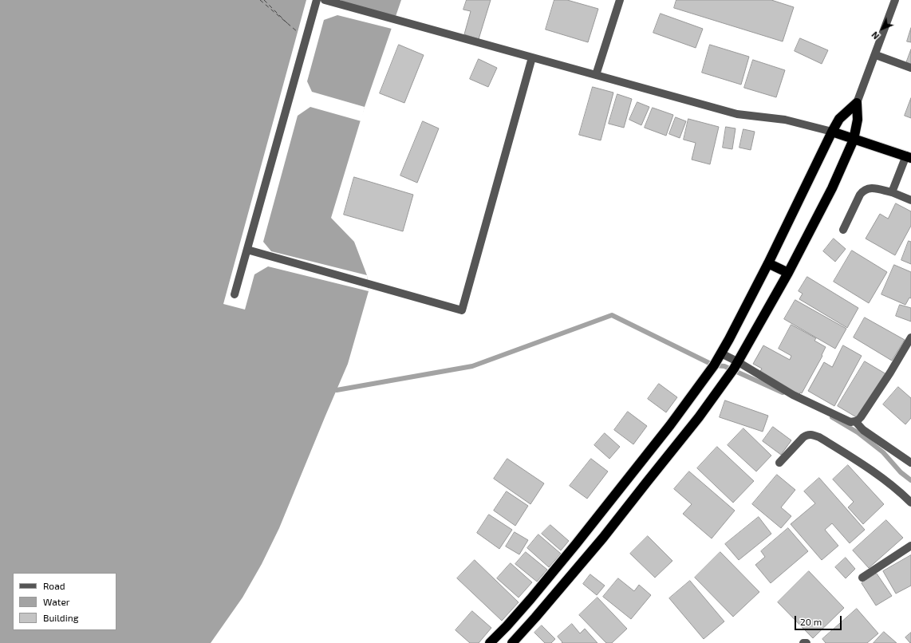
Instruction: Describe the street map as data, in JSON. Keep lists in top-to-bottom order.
{
  "legend": ["Road", "Water", "Building"],
  "scale_bar": "20 m",
  "north": "bottom left"
}
